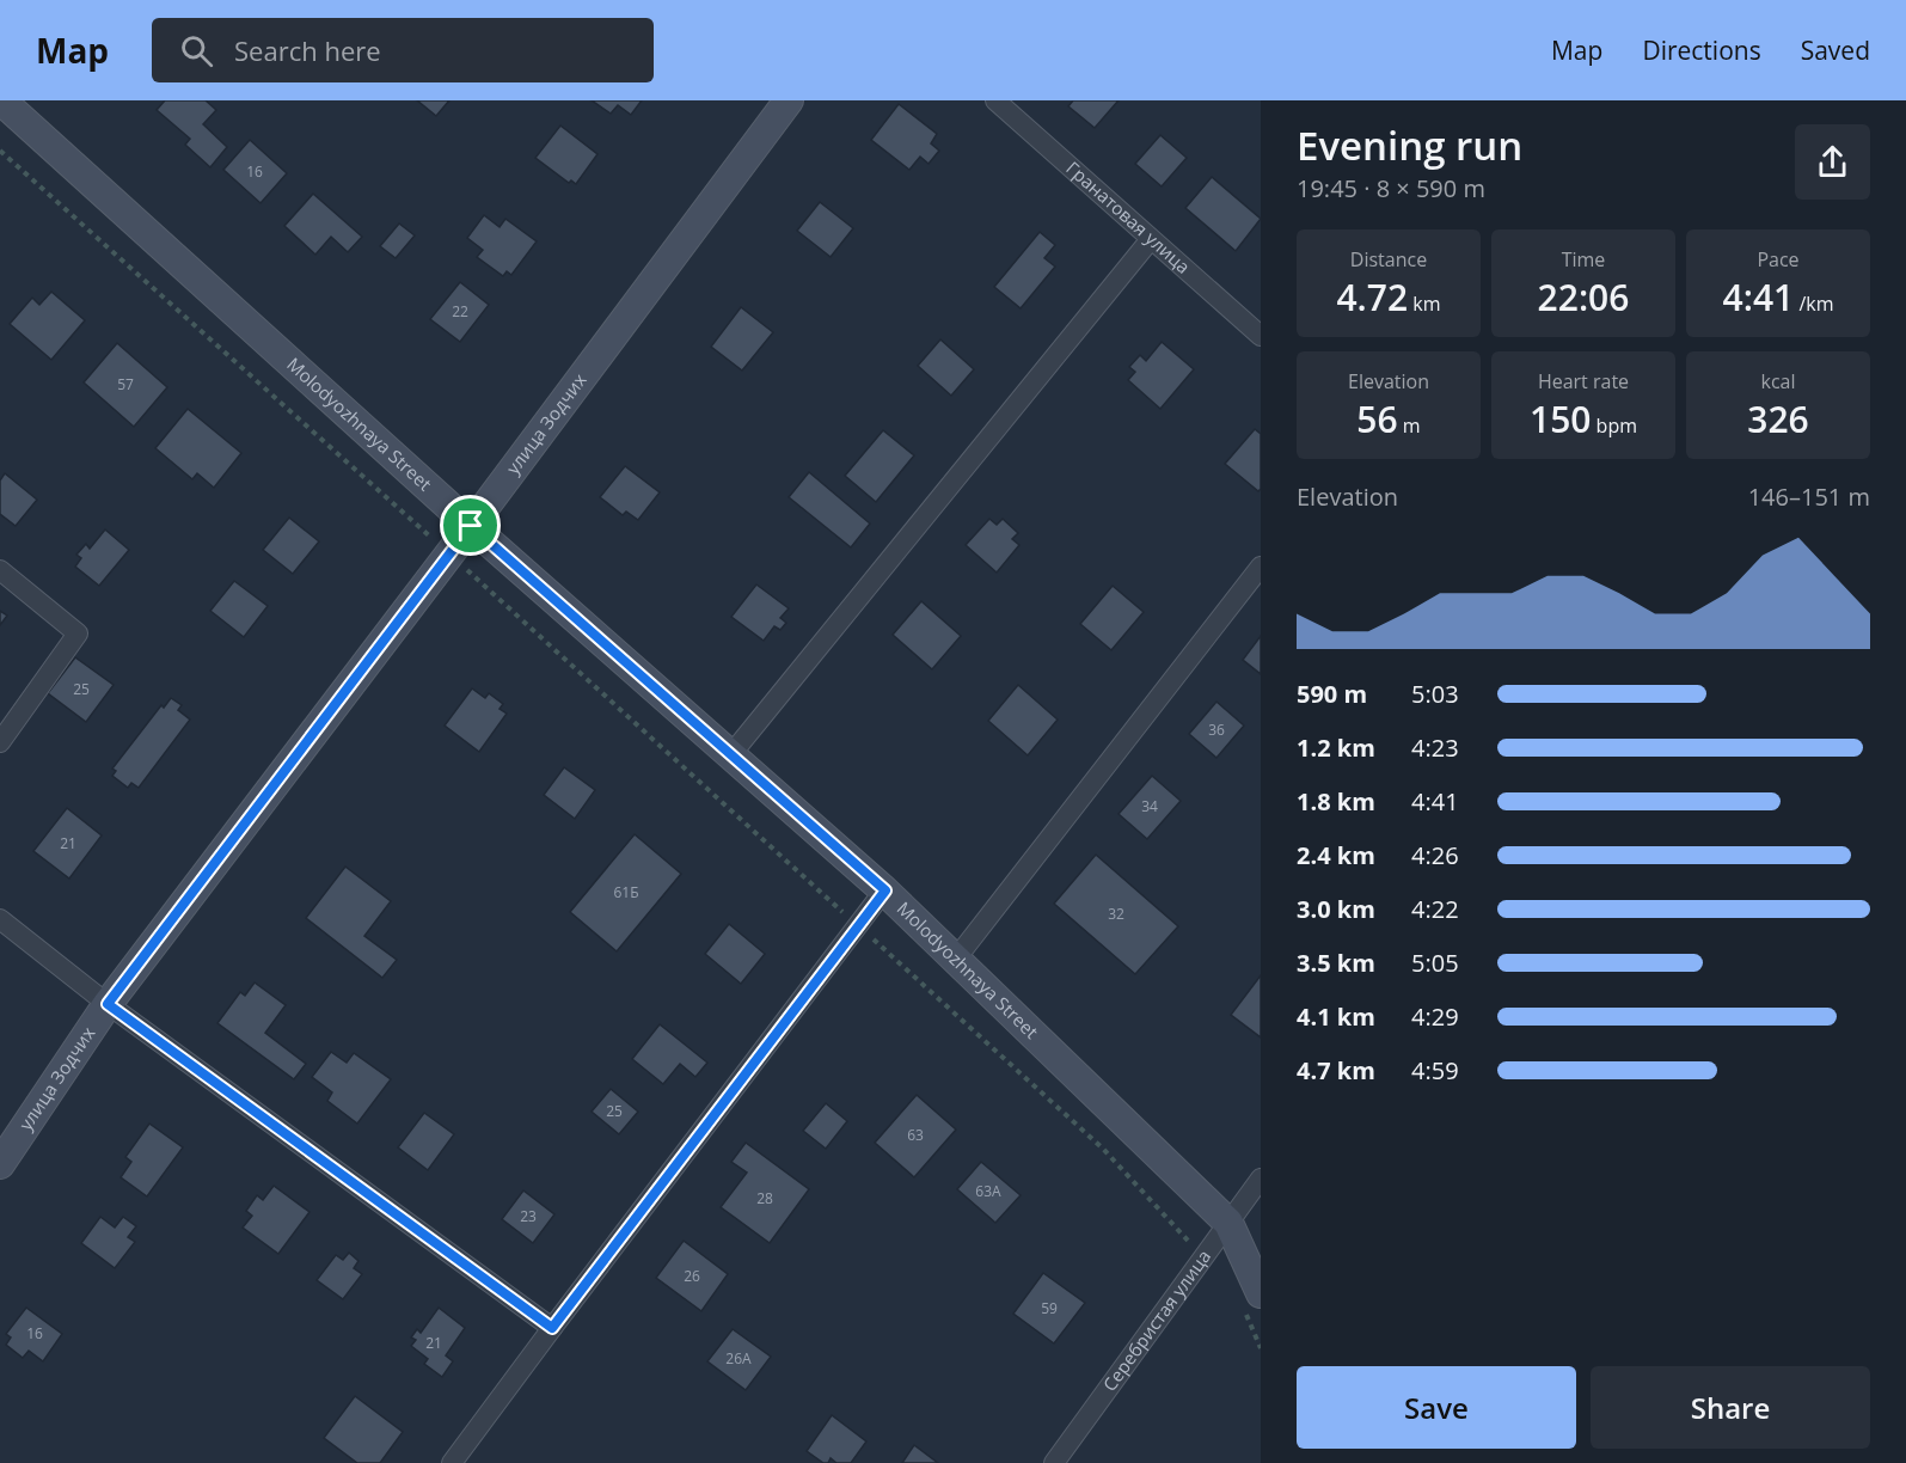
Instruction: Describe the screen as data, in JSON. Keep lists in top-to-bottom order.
{
  "streets": {
    "street": [
      "Гранатовая улица",
      "Molodyozhnaya Street",
      "улица Зодчих",
      "Серебристая улица"
    ]
  },
  "crossings": [
    ["Molodyozhnaya Street", "улица Зодчих"],
    ["Molodyozhnaya Street", "Серебристая улица"]
  ],
  "house_numbers": [
    "16",
    "22",
    "57",
    "25",
    "36",
    "34",
    "21",
    "61Б",
    "32",
    "25",
    "63",
    "63А",
    "28",
    "23",
    "26",
    "59",
    "16",
    "21",
    "26А"
  ],
  "page": {
    "header": "Map",
    "search": "Search here",
    "nav": ["Map", "Directions", "Saved"],
    "heading": ["Evening run", "19:45 · 8 × 590 m"],
    "stats": [
      ["Distance", "4.72 km"],
      ["Time", "22:06"],
      ["Pace", "4:41 /km"],
      ["Elevation", "56 m"],
      ["Heart rate", "150 bpm"],
      ["kcal", "326"]
    ],
    "chart": ["Elevation", "146–151 m"],
    "list": [
      {
        "name": "590 m",
        "note": "5:03"
      },
      {
        "name": "1.2 km",
        "note": "4:23"
      },
      {
        "name": "1.8 km",
        "note": "4:41"
      },
      {
        "name": "2.4 km",
        "note": "4:26"
      },
      {
        "name": "3.0 km",
        "note": "4:22"
      },
      {
        "name": "3.5 km",
        "note": "5:05"
      },
      {
        "name": "4.1 km",
        "note": "4:29"
      },
      {
        "name": "4.7 km",
        "note": "4:59"
      }
    ],
    "buttons": ["Save", "Share"]
  }
}
